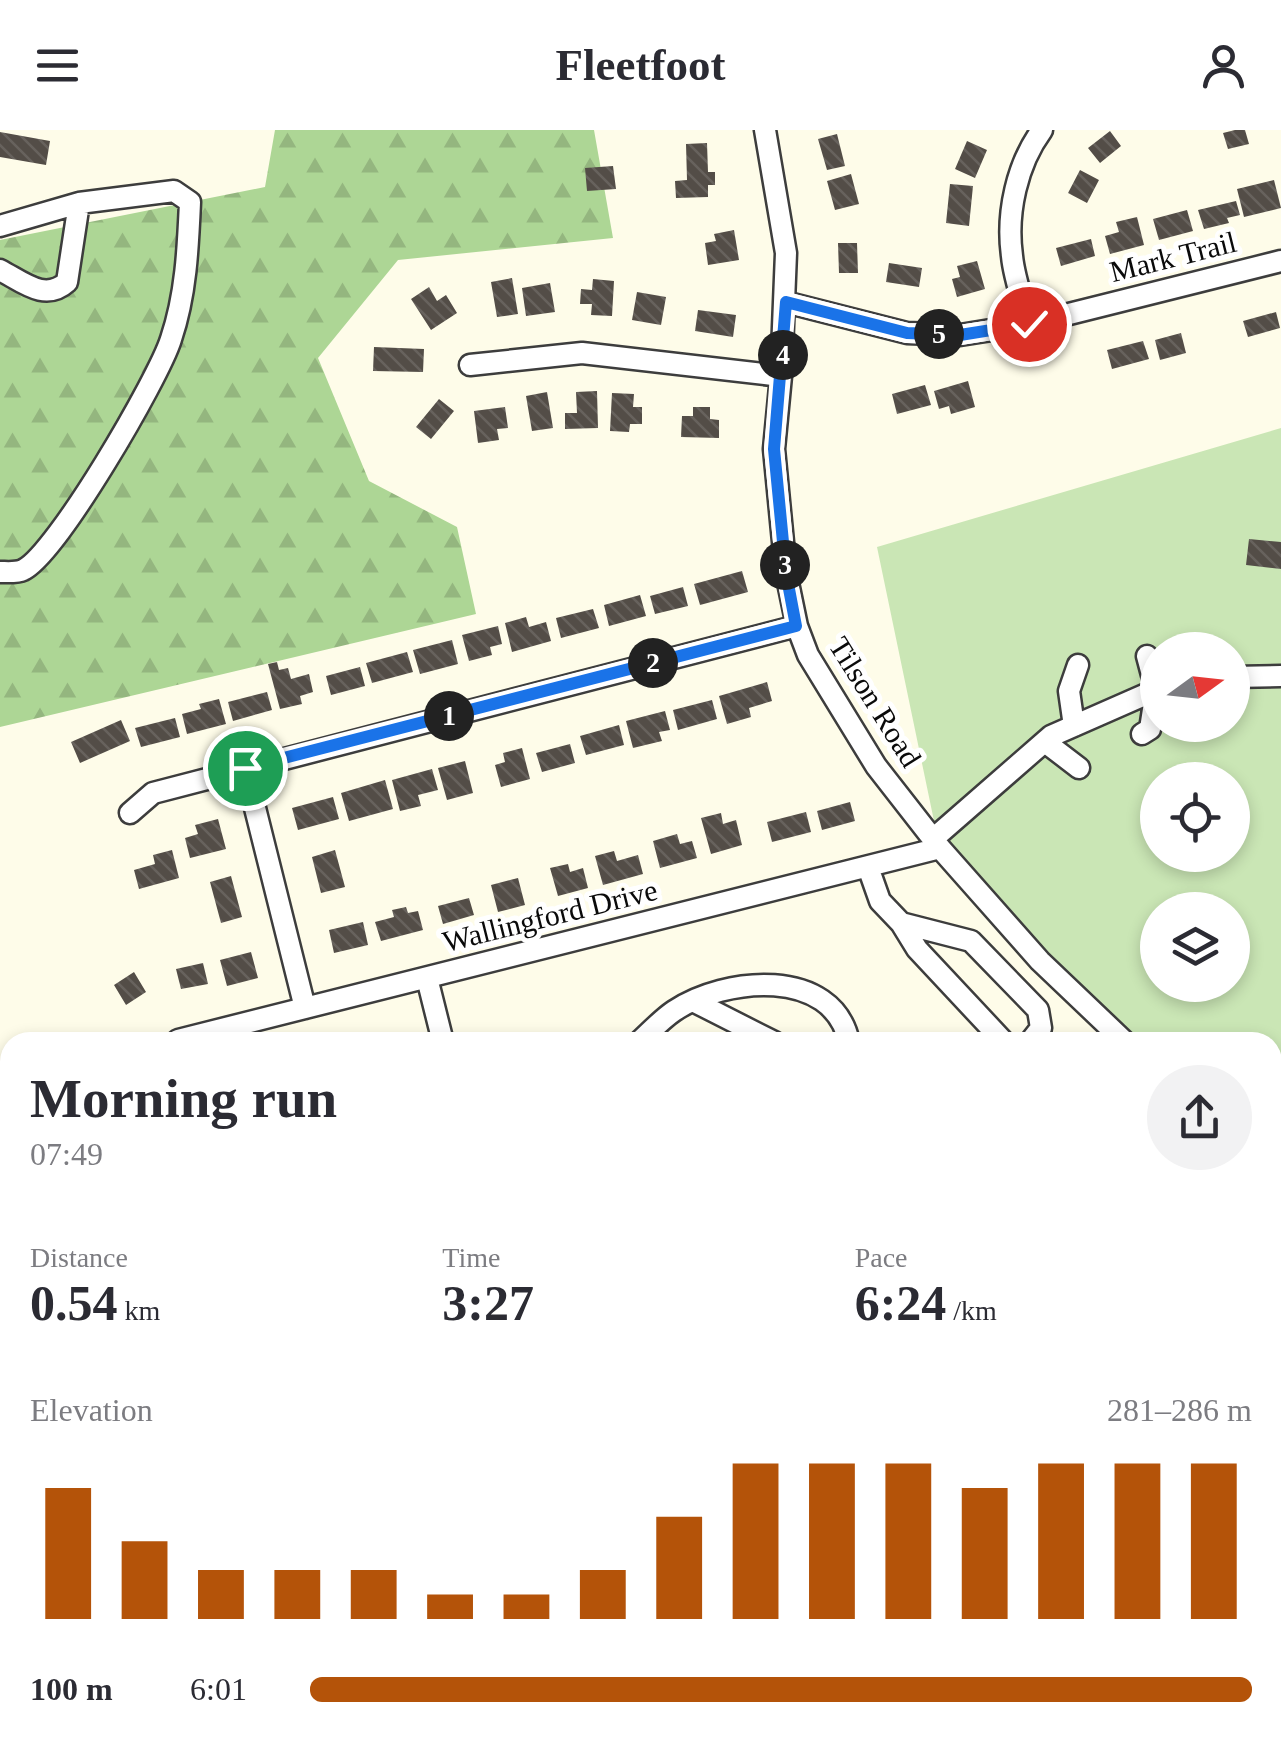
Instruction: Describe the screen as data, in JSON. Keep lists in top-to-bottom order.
{
  "streets": {
    "street": ["Mark Trail", "Tilson Road", "Wallingford Drive"]
  },
  "crossings": [
    ["Mark Trail", "Tilson Road"],
    ["Tilson Road", "Wallingford Drive"]
  ],
  "north": "right",
  "page": {
    "header": "Fleetfoot",
    "pins": [
      "5",
      "4",
      "3",
      "2",
      "1"
    ],
    "heading": ["Morning run", "07:49"],
    "stats": [
      ["Distance", "0.54 km"],
      ["Time", "3:27"],
      ["Pace", "6:24 /km"]
    ],
    "chart": ["Elevation", "281–286 m"],
    "list": [
      {
        "name": "100 m",
        "note": "6:01"
      }
    ]
  }
}
